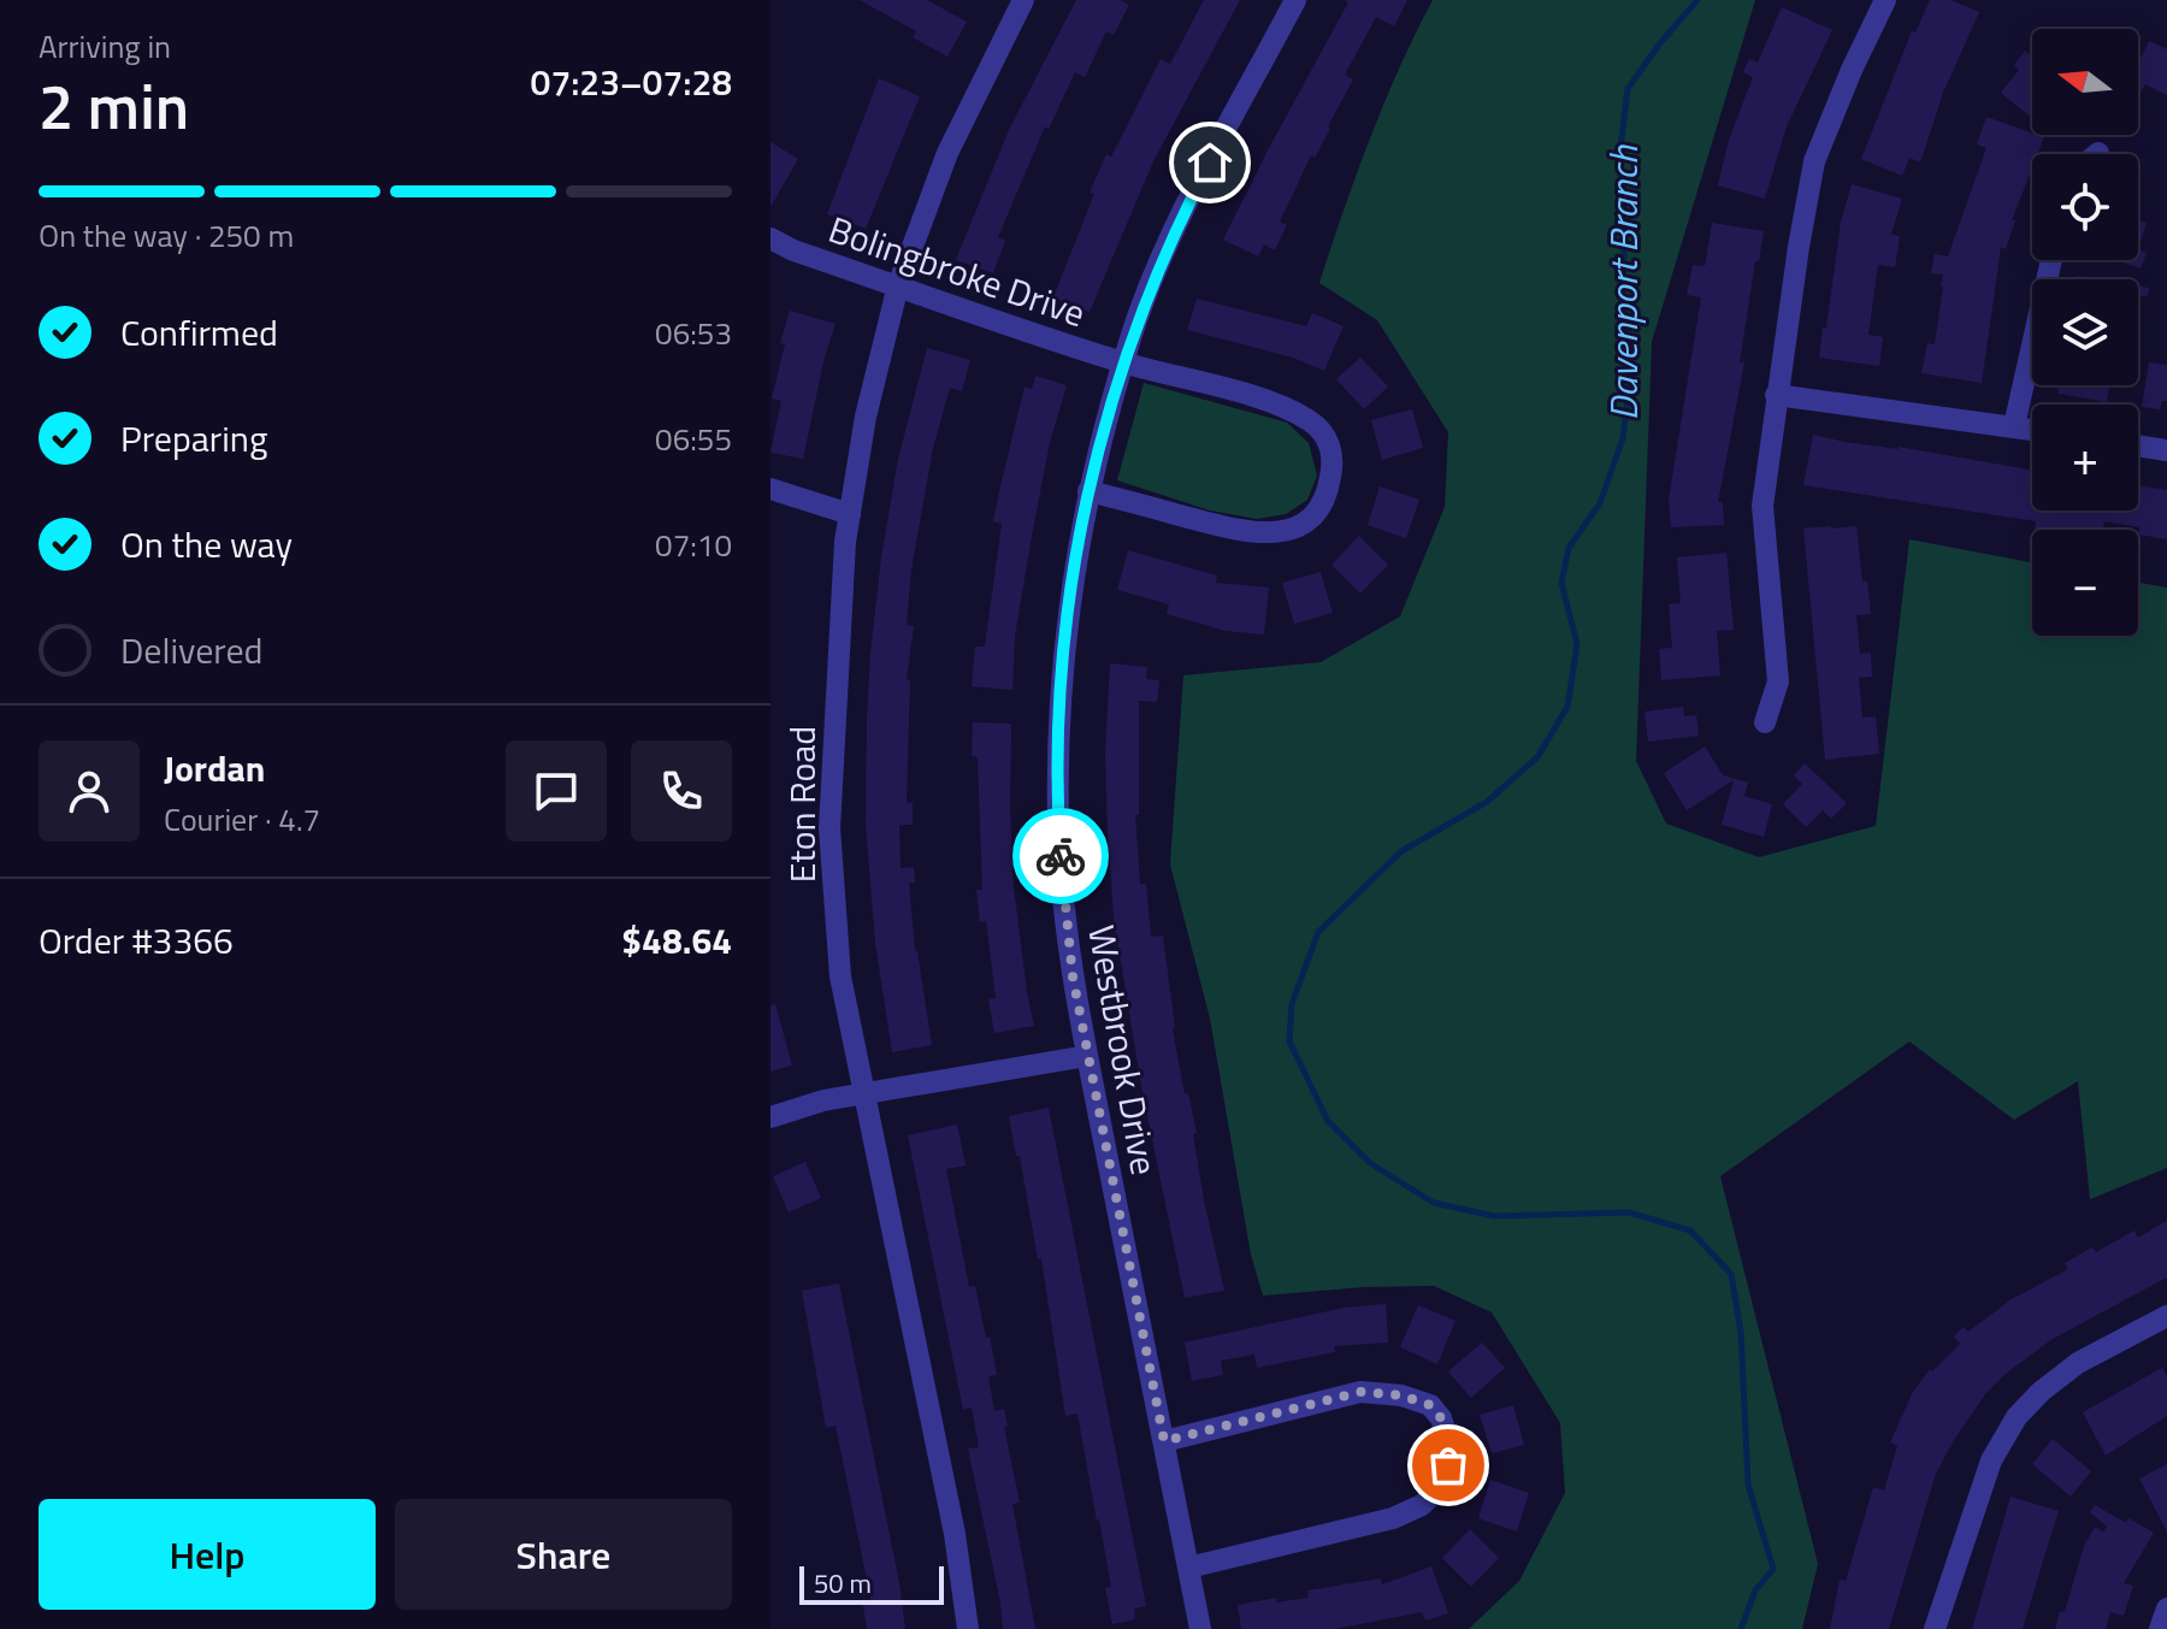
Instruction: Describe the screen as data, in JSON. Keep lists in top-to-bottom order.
{
  "streets": {
    "street": ["Bolingbroke Drive", "Eton Road", "Westbrook Drive"]
  },
  "crossings": [
    ["Bolingbroke Drive", "Eton Road"],
    ["Bolingbroke Drive", "Westbrook Drive"]
  ],
  "water": ["Davenport Branch"],
  "scale_bar": "50 m",
  "north": "left",
  "page": {
    "heading": ["2 min", "Arriving in", "07:23–07:28"],
    "panel": [
      "Jordan",
      "Courier · 4.7",
      "Order #3366",
      "$48.64"
    ],
    "map_buttons": ["+", "−"],
    "bar": "On the way · 250 m",
    "list": [
      ["Confirmed", "06:53"],
      ["Preparing", "06:55"],
      ["On the way", "07:10"],
      "Delivered"
    ],
    "buttons": ["Help", "Share"],
    "scale": "50 m"
  }
}
